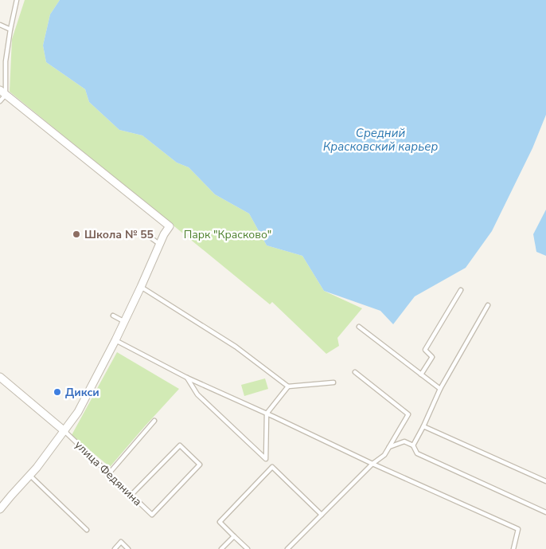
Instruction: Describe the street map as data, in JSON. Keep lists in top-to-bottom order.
{
  "streets": {
    "street": ["улица Федянина"]
  },
  "water": ["Средний Красковский карьер"],
  "parks": ["Парк \"Красково\""],
  "places": ["Школа № 55", "Дикси"]
}
